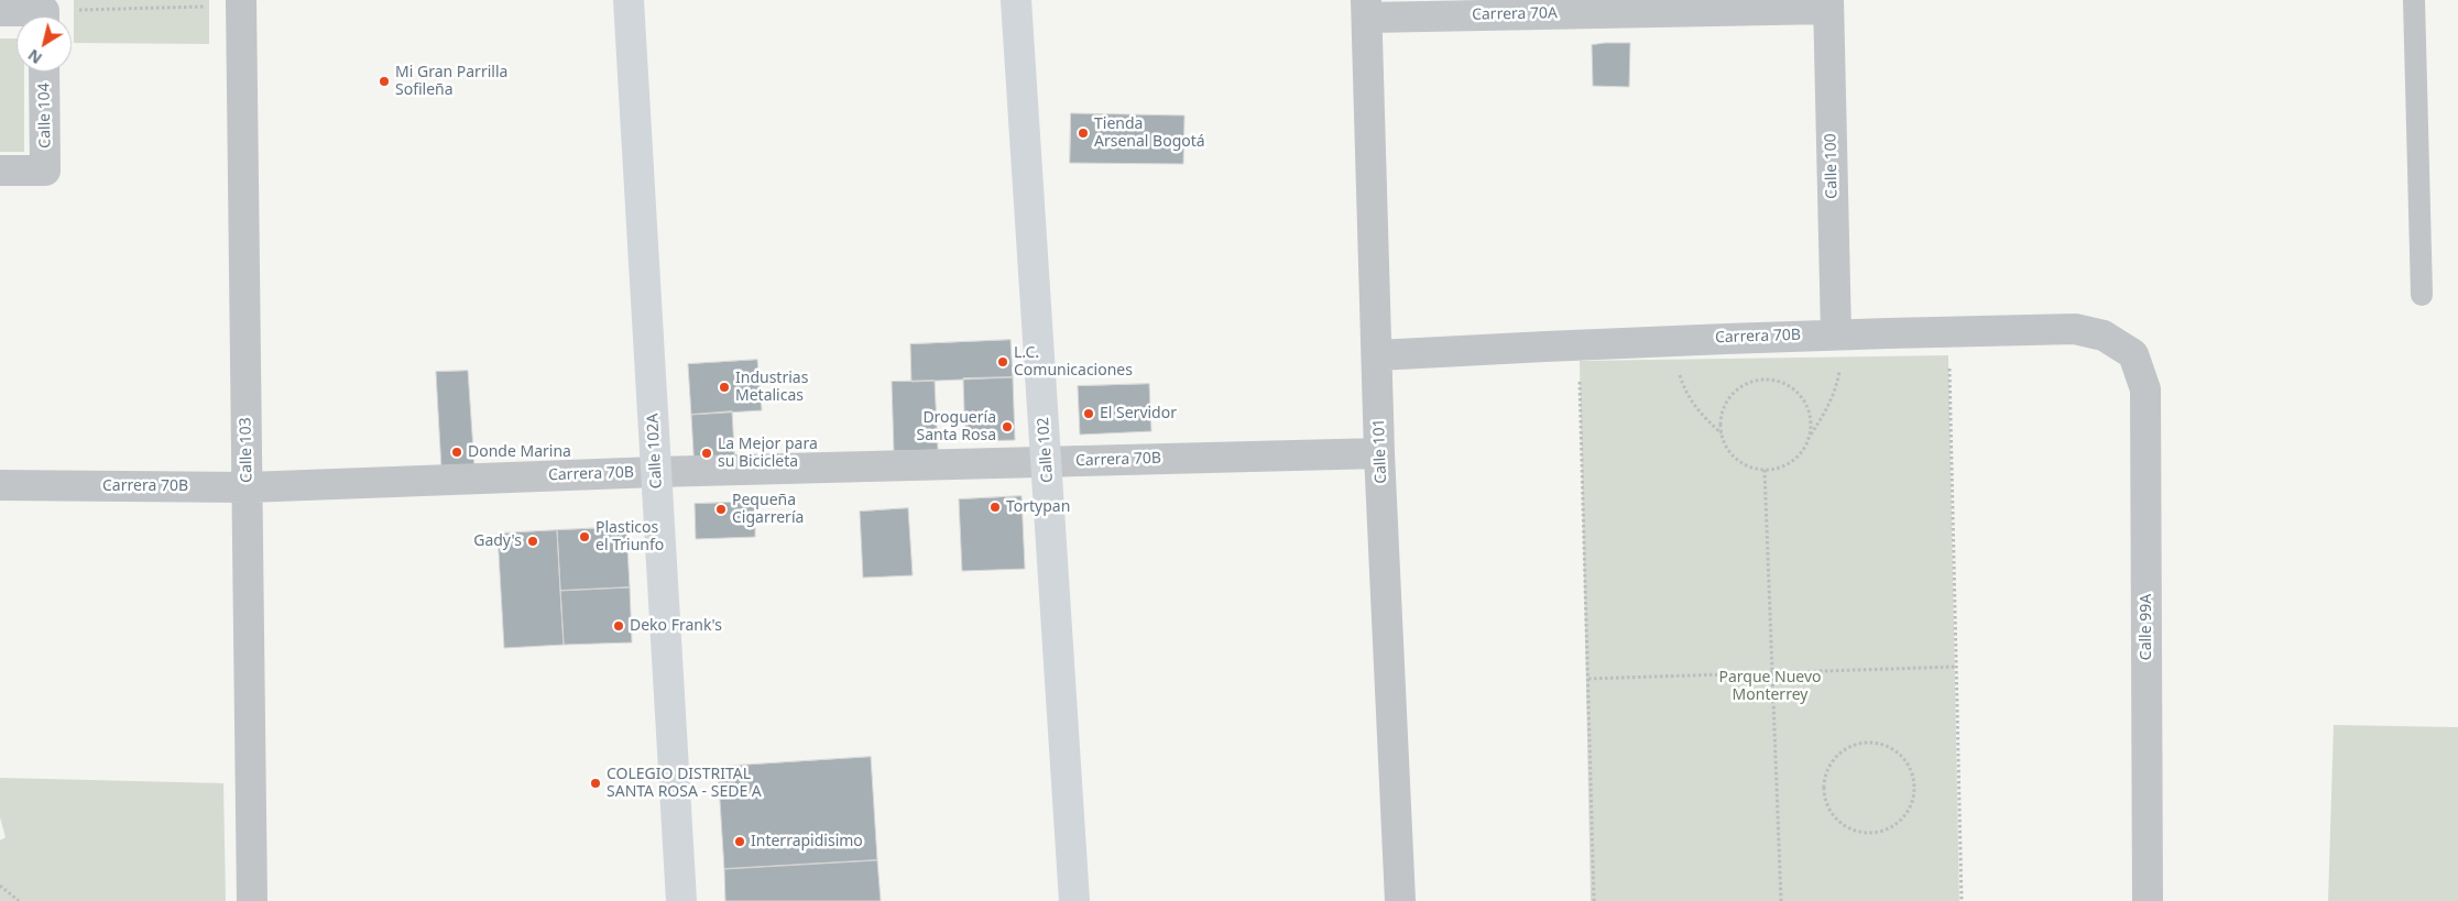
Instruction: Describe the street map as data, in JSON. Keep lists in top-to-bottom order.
{
  "streets": {
    "street": [
      "Carrera 70A",
      "Calle 104",
      "Calle 100",
      "Carrera 70B",
      "Calle 103",
      "Calle 102",
      "Calle 102A",
      "Calle 101",
      "Calle 99A"
    ]
  },
  "crossings": [
    ["Carrera 70A", "Calle 100"],
    ["Carrera 70A", "Calle 101"],
    ["Calle 100", "Carrera 70B"],
    ["Carrera 70B", "Calle 103"],
    ["Carrera 70B", "Calle 102"],
    ["Carrera 70B", "Calle 102A"],
    ["Carrera 70B", "Calle 101"],
    ["Carrera 70B", "Calle 99A"]
  ],
  "parks": ["Parque Nuevo Monterrey"],
  "places": [
    "Mi Gran Parrilla Sofileña",
    "Tienda Arsenal Bogotá",
    "L.C. Comunicaciones",
    "Industrias Metalicas",
    "El Servidor",
    "Droguería Santa Rosa",
    "Donde Marina",
    "La Mejor para su Bicicleta",
    "Tortypan",
    "Pequeña Cigarrería",
    "Plasticos el Triunfo",
    "Gady's",
    "Deko Frank's",
    "COLEGIO DISTRITAL SANTA ROSA - SEDE A",
    "Interrapidisimo"
  ],
  "north": "bottom left"
}
